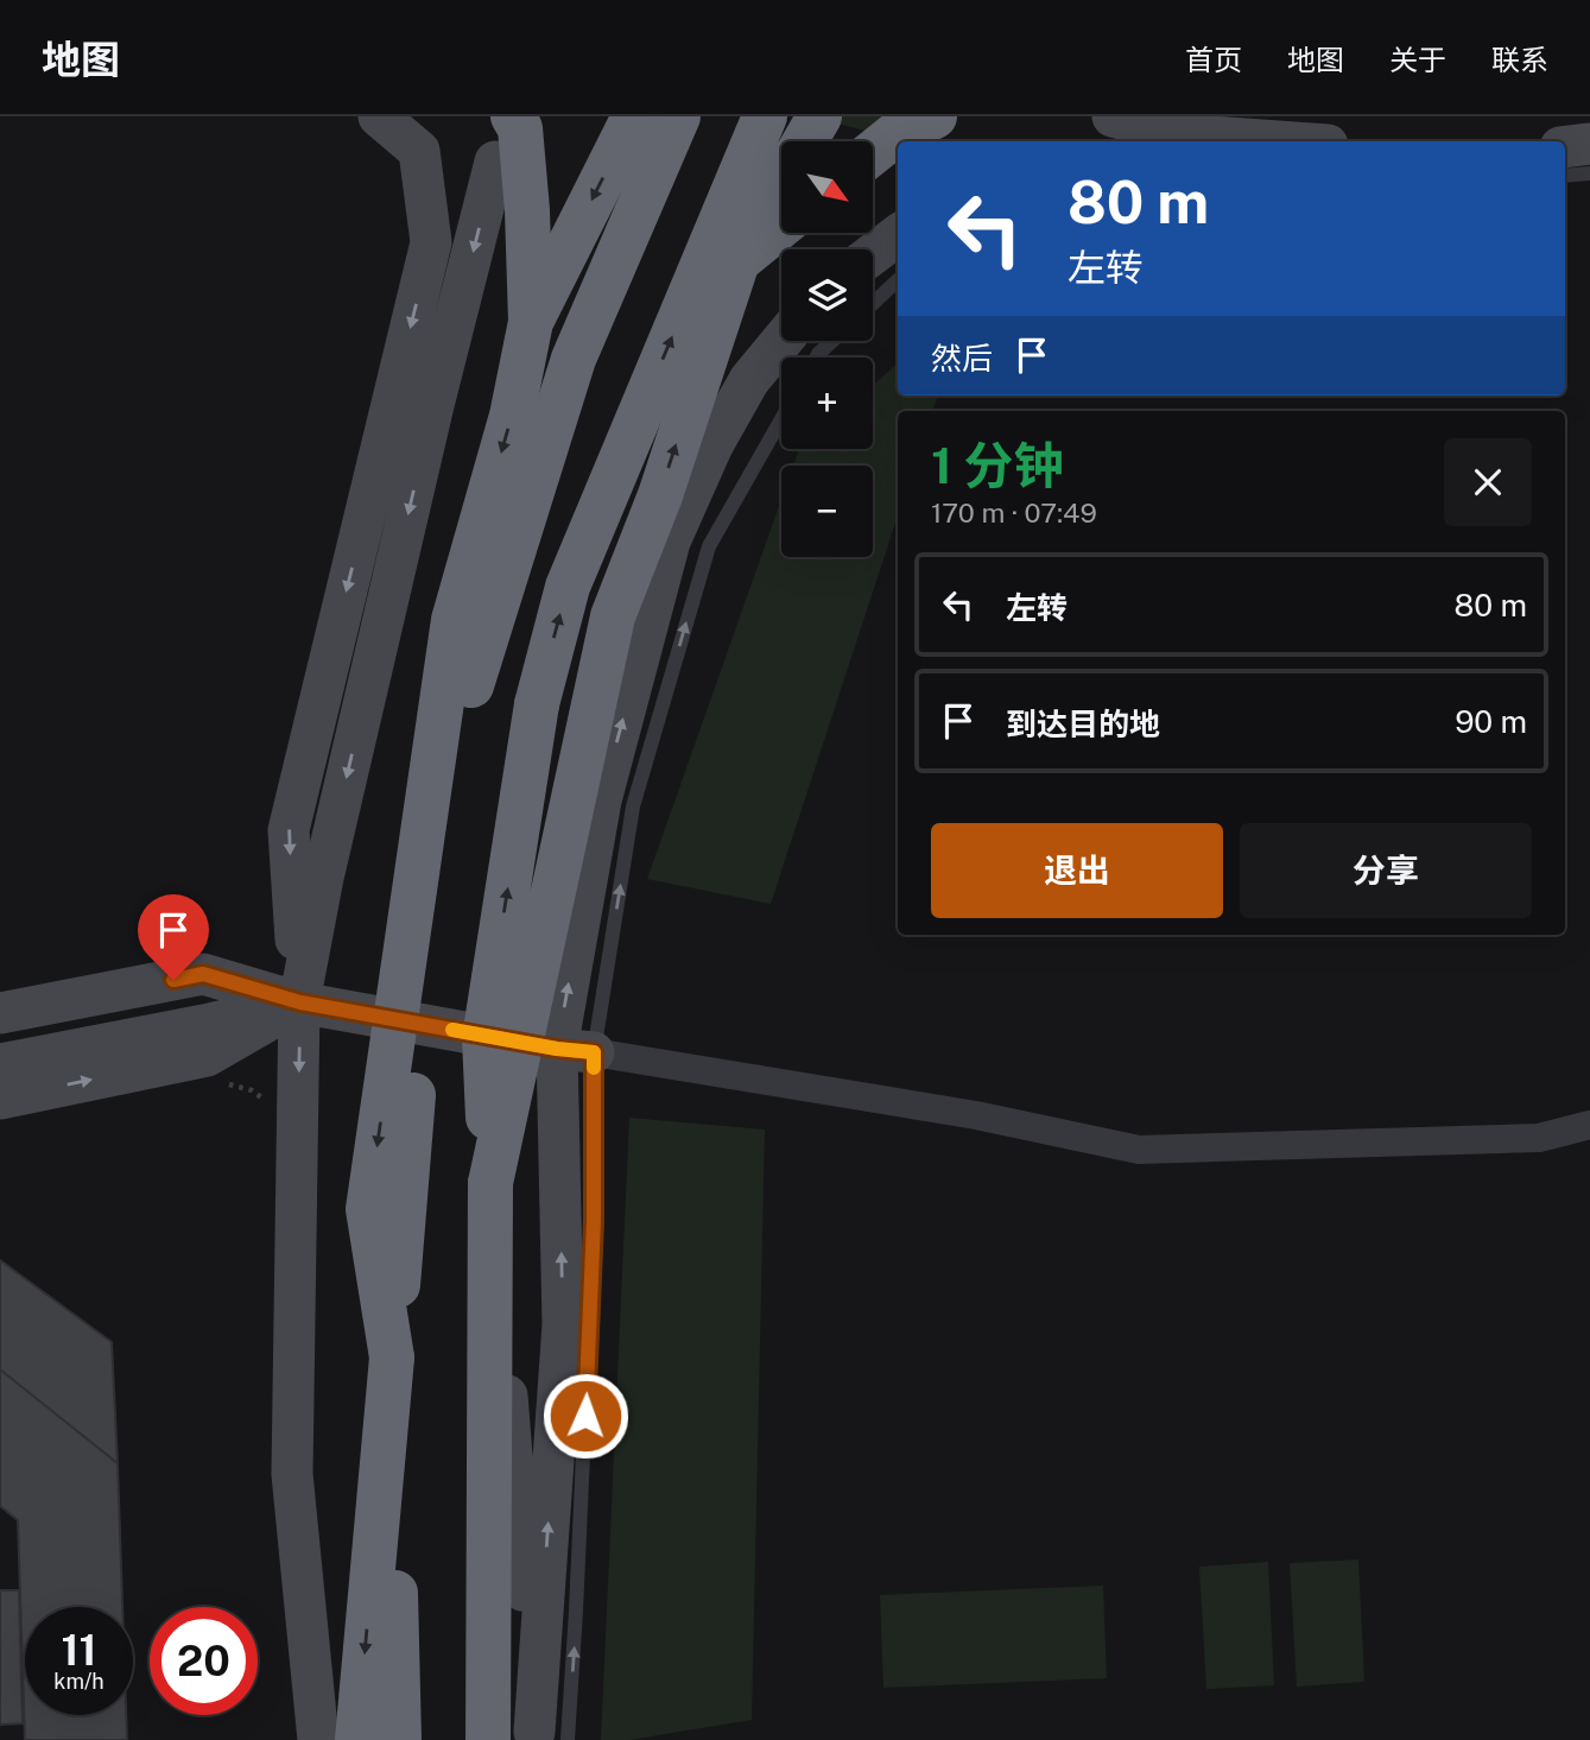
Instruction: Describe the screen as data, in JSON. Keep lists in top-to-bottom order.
{
  "north": "bottom right",
  "page": {
    "header": "地图",
    "nav": [
      "首页",
      "地图",
      "关于",
      "联系"
    ],
    "map_buttons": ["+", "−"],
    "turn": ["80 m", "左转"],
    "then": "然后",
    "heading": ["1 分钟", "170 m · 07:49"],
    "list": [
      {
        "name": "左转",
        "value": "80 m"
      },
      {
        "name": "到达目的地",
        "value": "90 m"
      }
    ],
    "buttons": ["退出", "分享"],
    "speed": "11 km/h",
    "limit": "20"
  }
}
